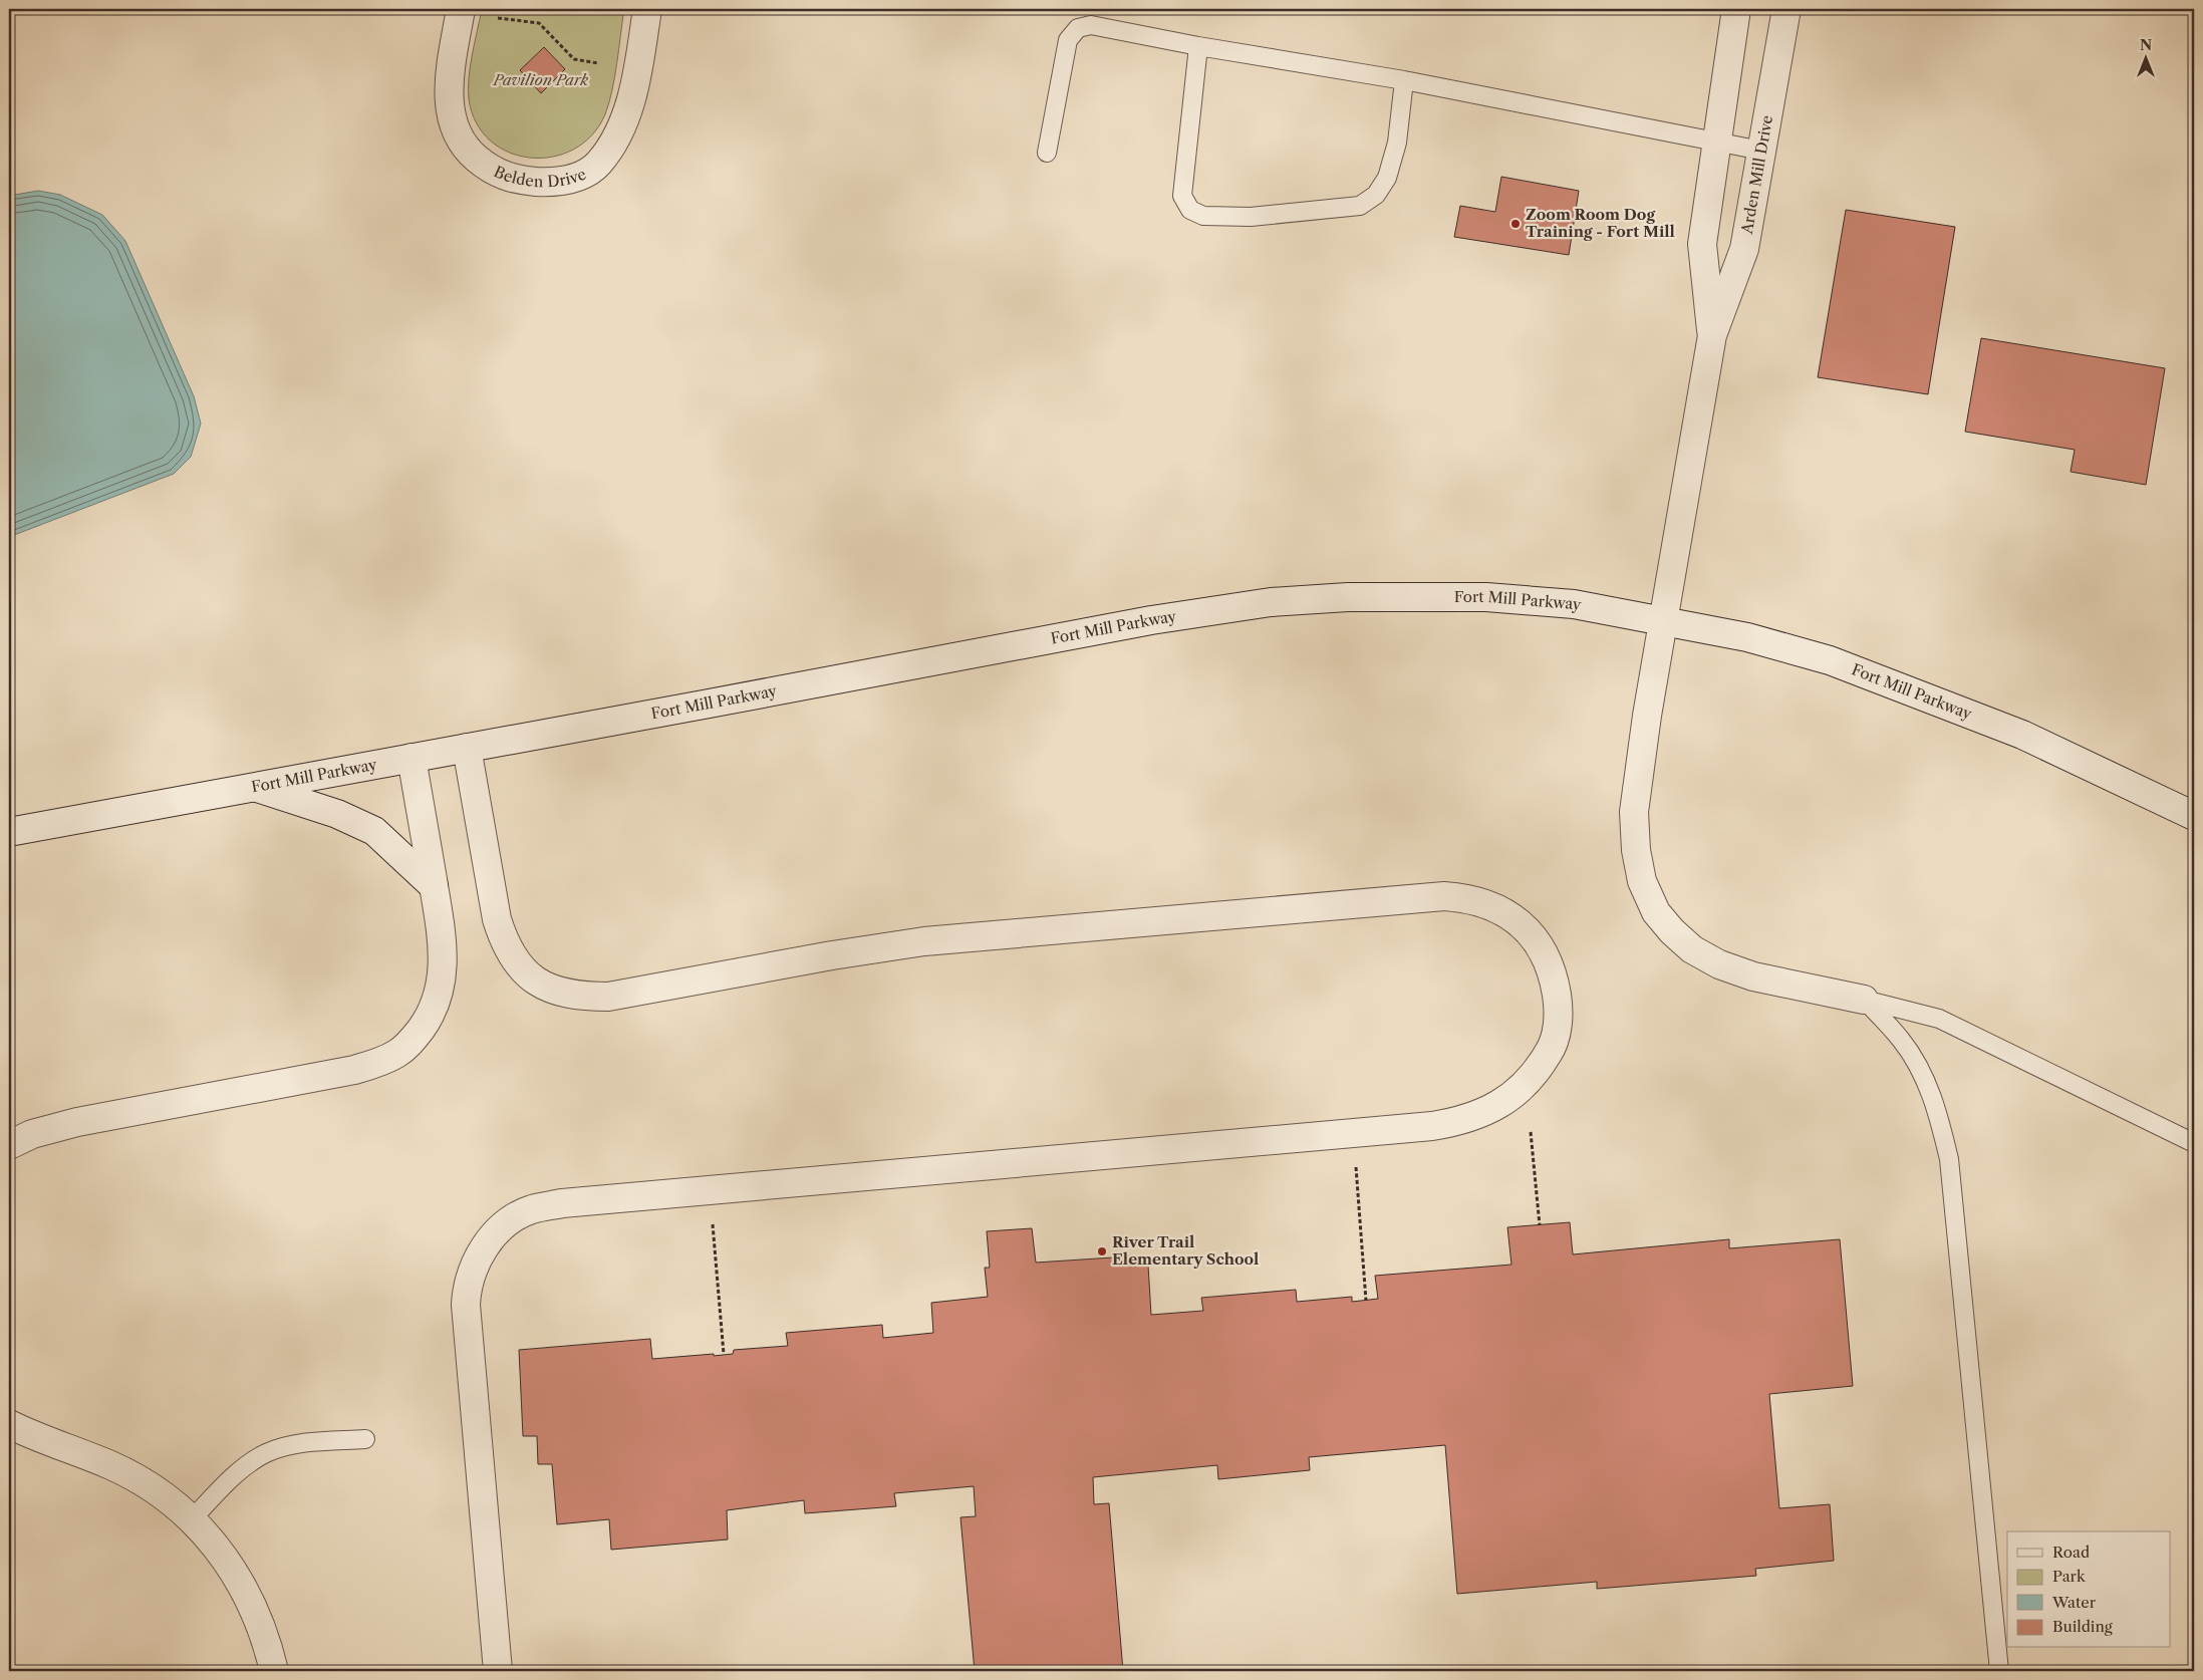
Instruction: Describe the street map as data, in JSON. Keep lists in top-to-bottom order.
{
  "streets": {
    "street": ["Belden Drive", "Arden Mill Drive", "Fort Mill Parkway"]
  },
  "crossings": [
    ["Arden Mill Drive", "Fort Mill Parkway"]
  ],
  "parks": ["Pavilion Park"],
  "places": ["Zoom Room Dog Training - Fort Mill", "River Trail Elementary School"],
  "legend": [
    "Road",
    "Park",
    "Water",
    "Building"
  ],
  "north": "top"
}
